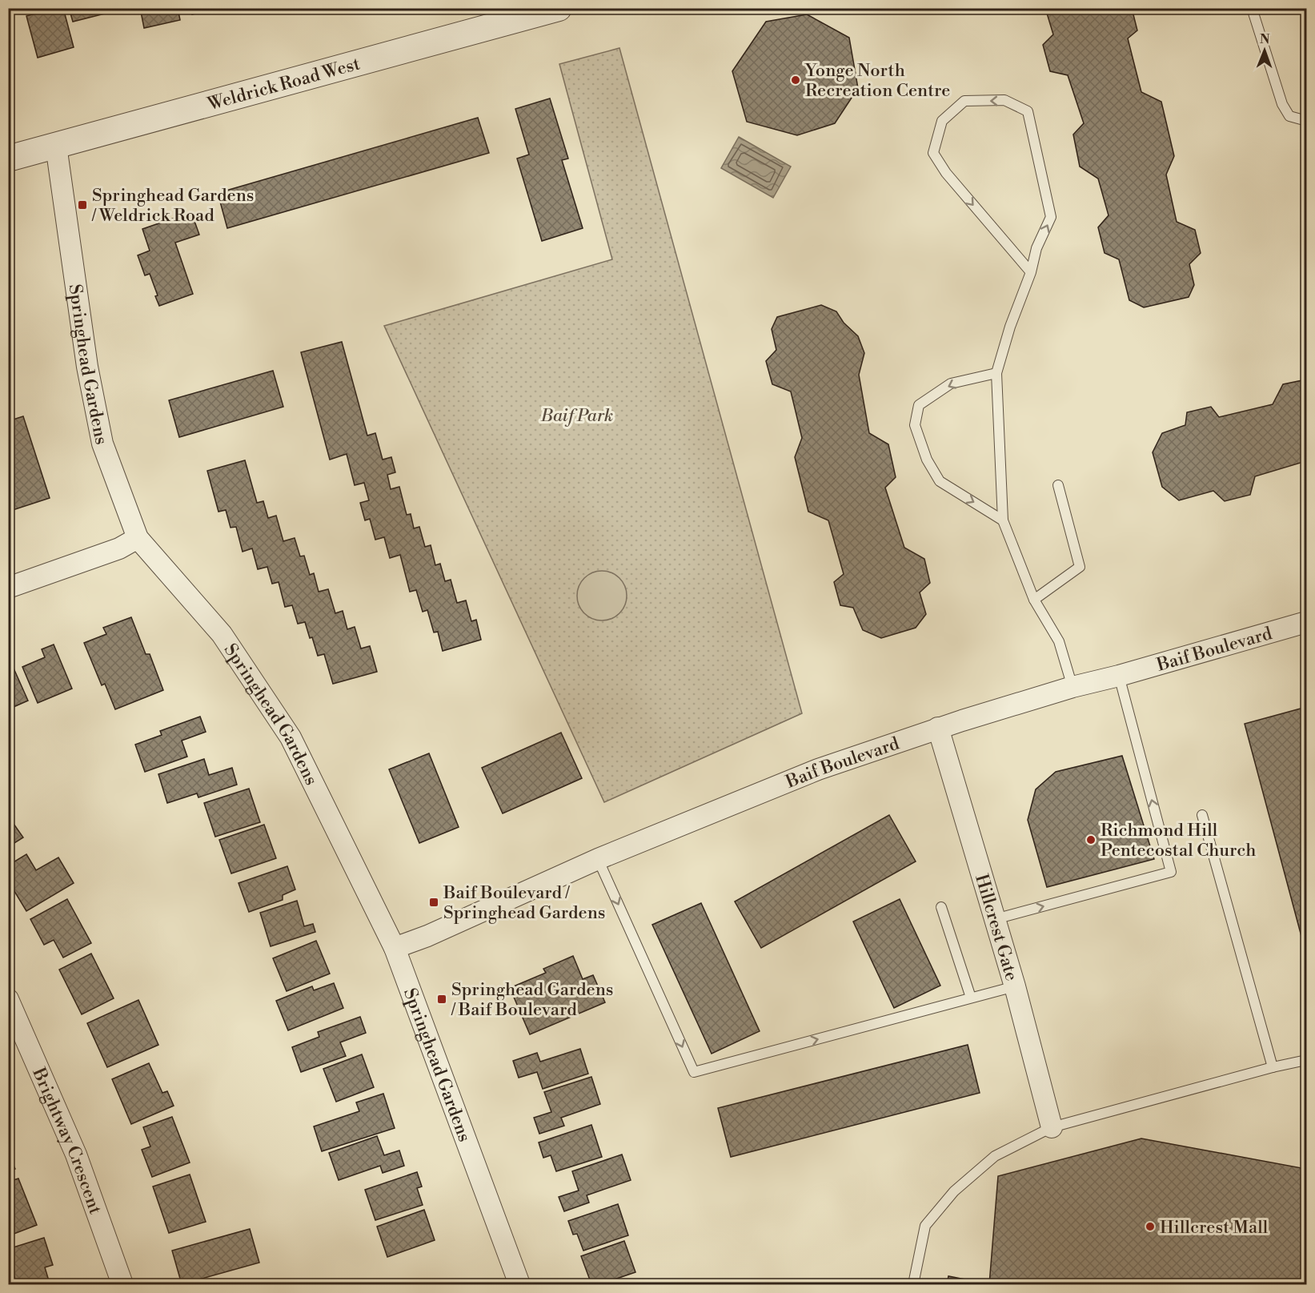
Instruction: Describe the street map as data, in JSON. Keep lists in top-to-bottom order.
{
  "streets": {
    "street": [
      "Weldrick Road West",
      "Springhead Gardens",
      "Baif Boulevard",
      "Hillcrest Gate",
      "Brightway Crescent"
    ]
  },
  "crossings": [
    ["Weldrick Road West", "Springhead Gardens"],
    ["Springhead Gardens", "Baif Boulevard"],
    ["Baif Boulevard", "Hillcrest Gate"]
  ],
  "parks": ["Baif Park"],
  "places": {
    "other": ["Yonge North Recreation Centre", "Richmond Hill Pentecostal Church", "Hillcrest Mall"],
    "transit": ["Springhead Gardens / Weldrick Road", "Baif Boulevard / Springhead Gardens", "Springhead Gardens / Baif Boulevard"]
  },
  "north": "top"
}
